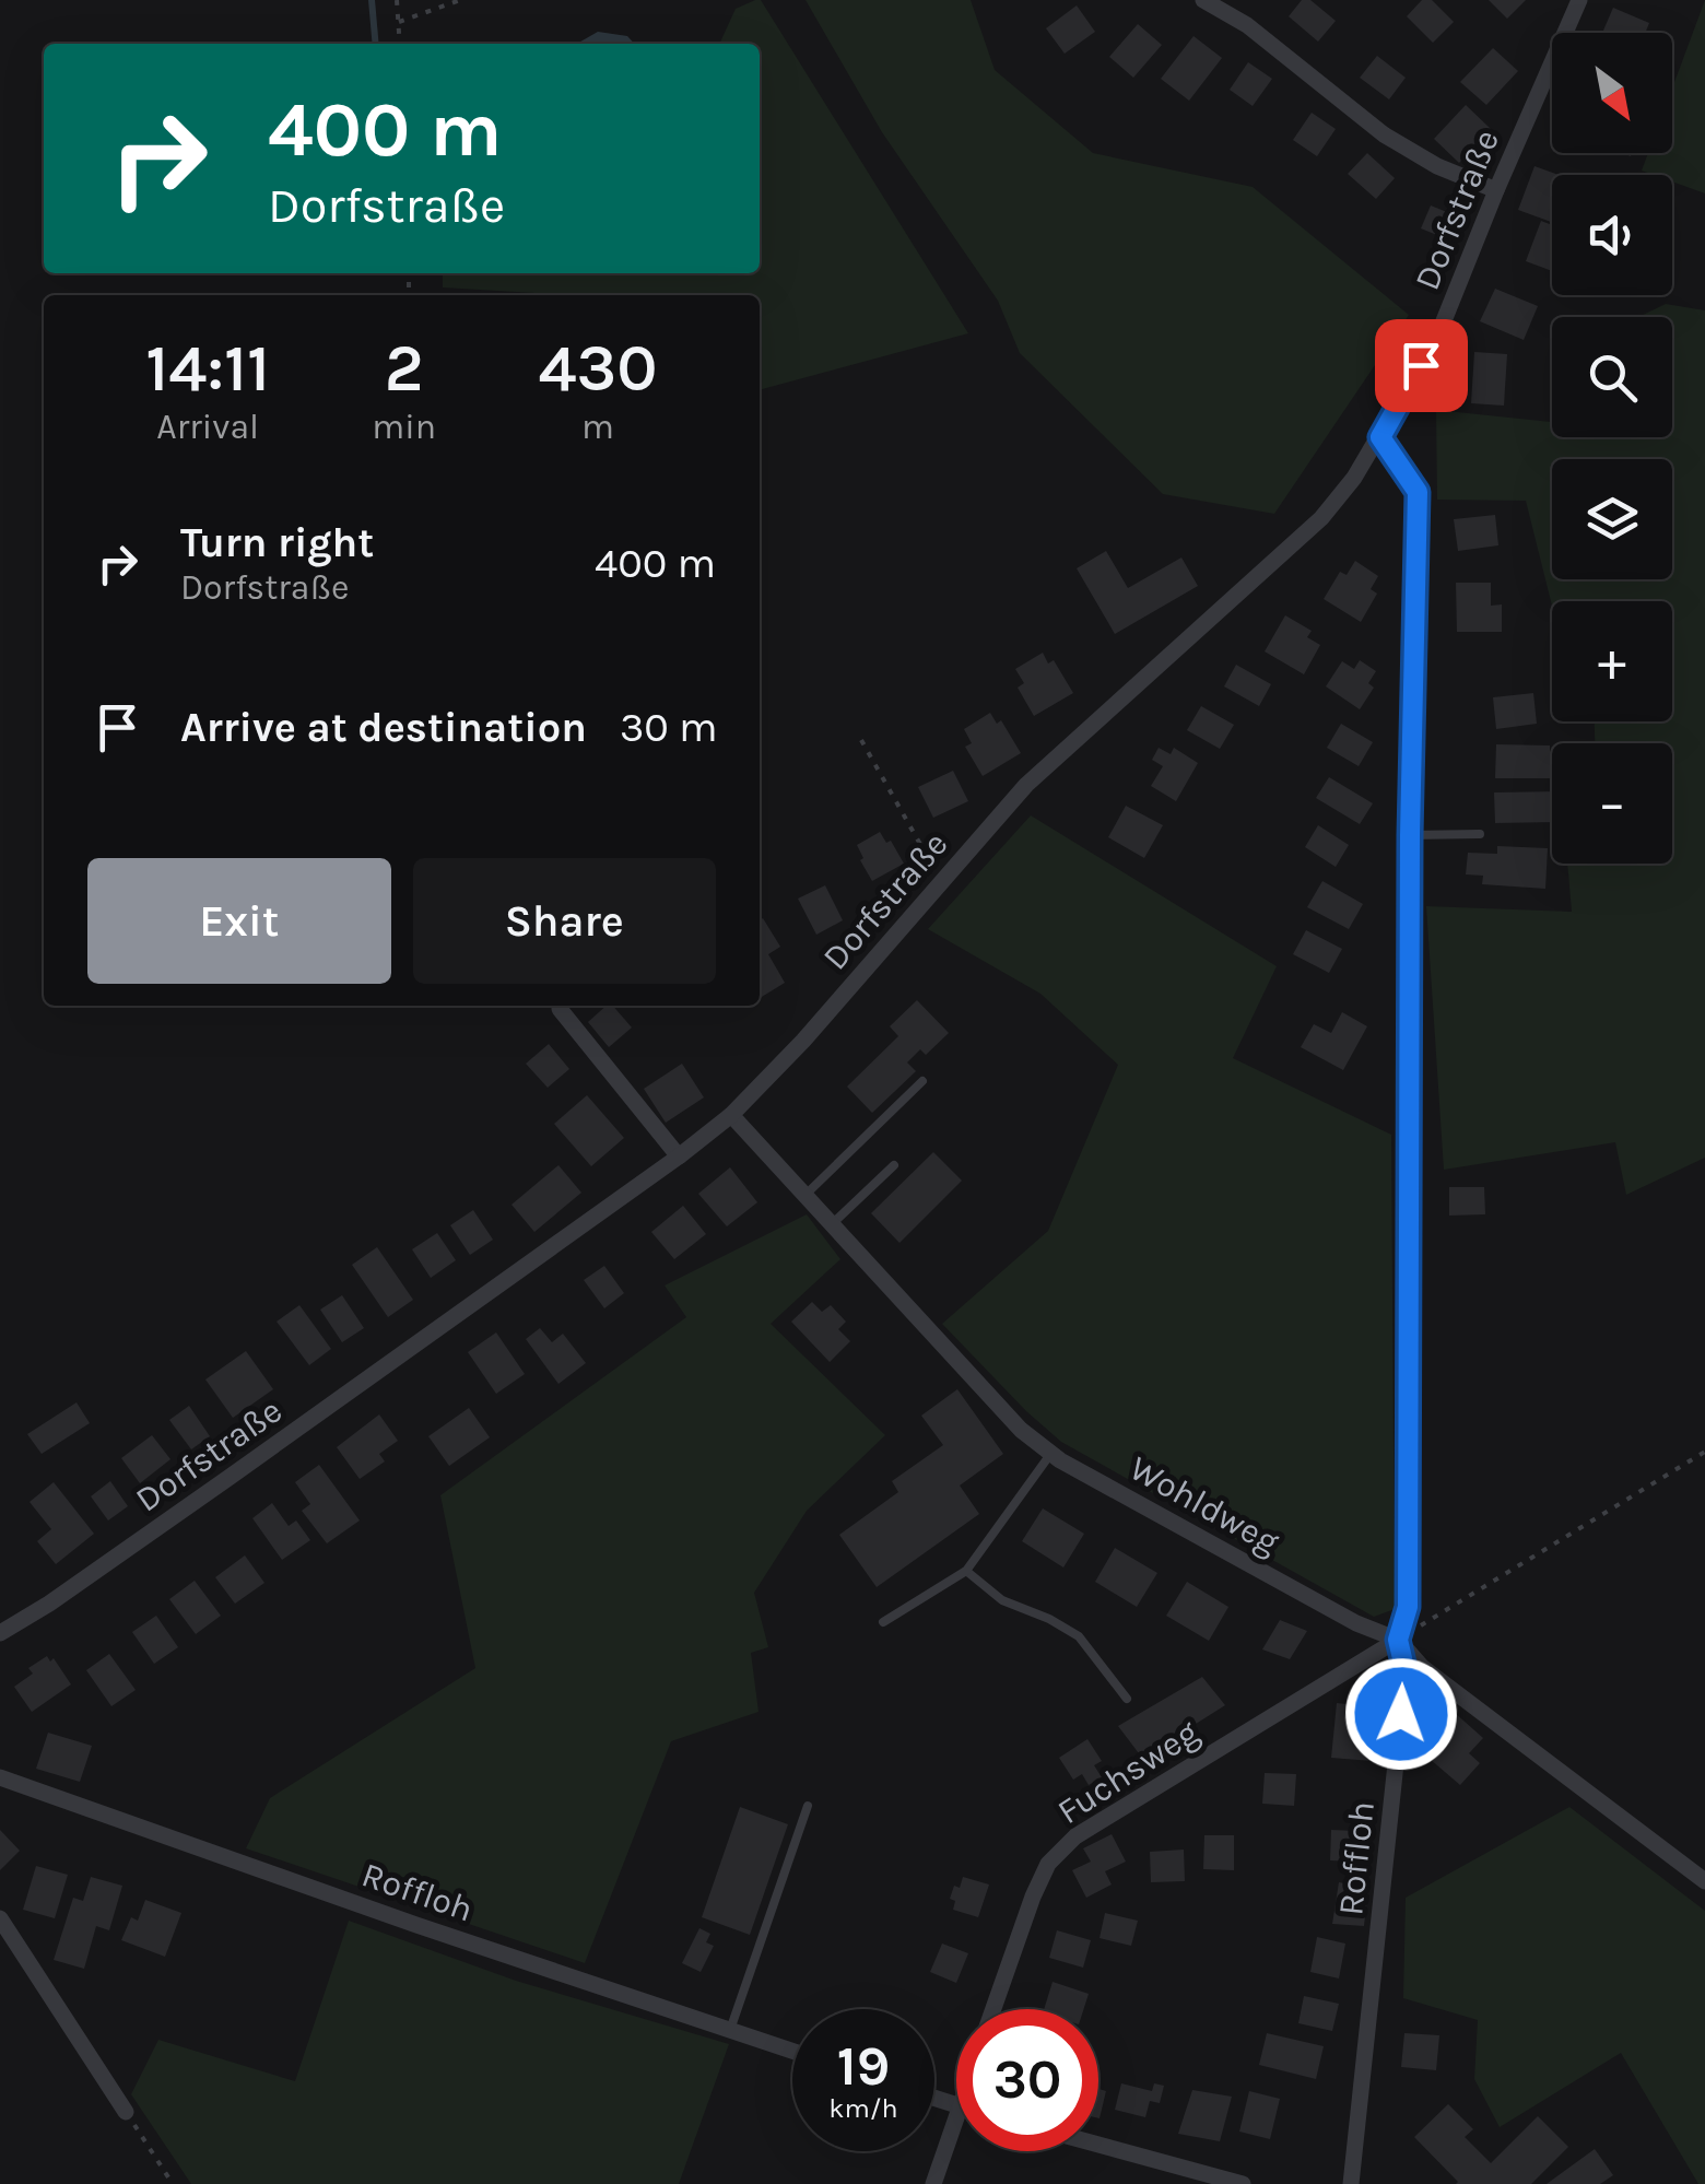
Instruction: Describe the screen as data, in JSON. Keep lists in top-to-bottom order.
{
  "streets": {
    "street": [
      "Dorfstraße",
      "Wohldweg",
      "Fuchsweg",
      "Roffloh"
    ]
  },
  "crossings": [
    ["Dorfstraße", "Wohldweg"],
    ["Dorfstraße", "Roffloh"],
    ["Wohldweg", "Fuchsweg"],
    ["Wohldweg", "Roffloh"],
    ["Fuchsweg", "Roffloh"]
  ],
  "north": "bottom right",
  "page": {
    "map_buttons": ["+", "−"],
    "turn": ["400 m", "Dorfstraße"],
    "eta": [
      "14:11",
      "Arrival",
      "2",
      "min",
      "430",
      "m"
    ],
    "list": [
      {
        "name": "Turn right",
        "note": "Dorfstraße",
        "value": "400 m"
      },
      {
        "name": "Arrive at destination",
        "value": "30 m"
      }
    ],
    "buttons": ["Exit", "Share"],
    "speed": "19 km/h",
    "limit": "30"
  }
}
